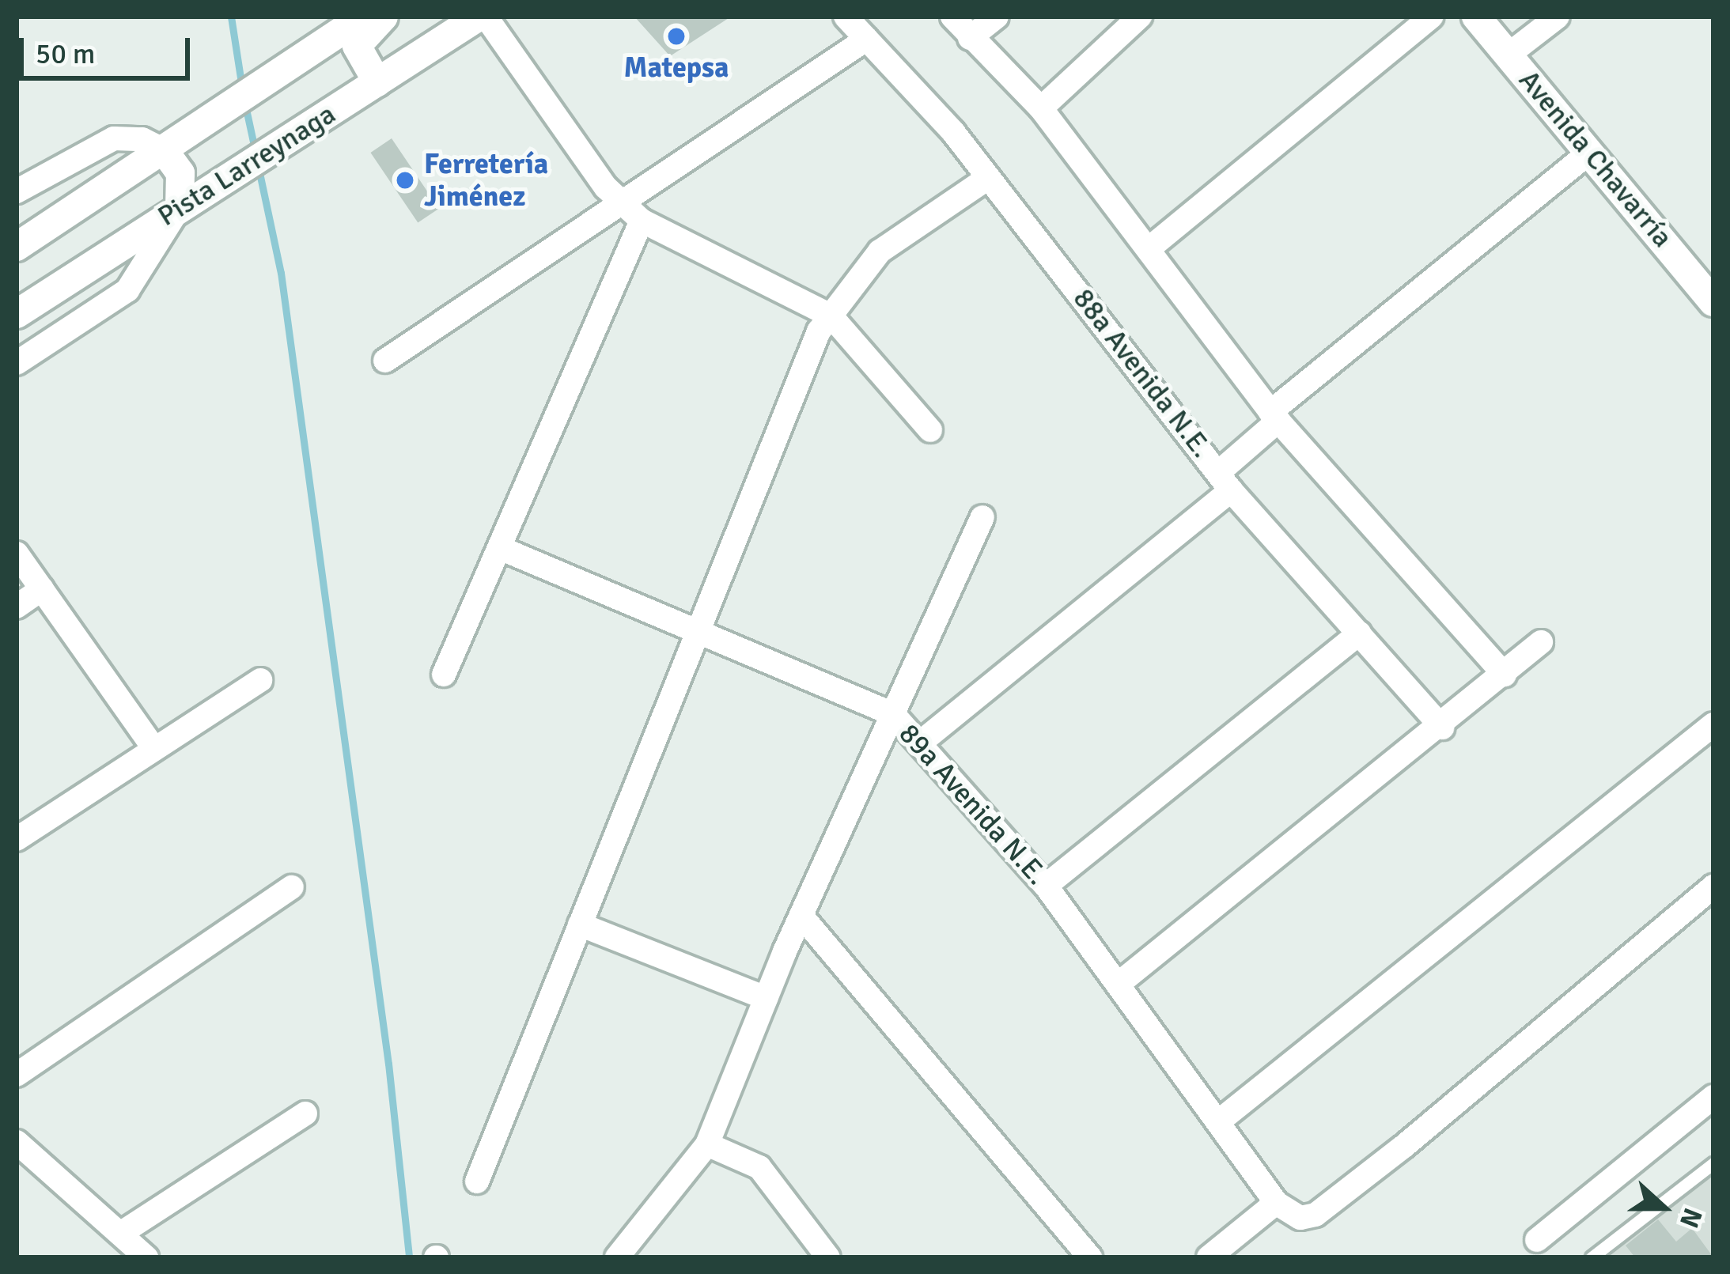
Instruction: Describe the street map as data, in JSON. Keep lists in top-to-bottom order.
{
  "streets": {
    "main road": ["Avenida Chavarría", "Pista Larreynaga"],
    "street": ["88a Avenida N.E.", "89a Avenida N.E."]
  },
  "places": ["Matepsa", "Ferretería Jiménez"],
  "scale_bar": "50 m",
  "north": "right"
}
